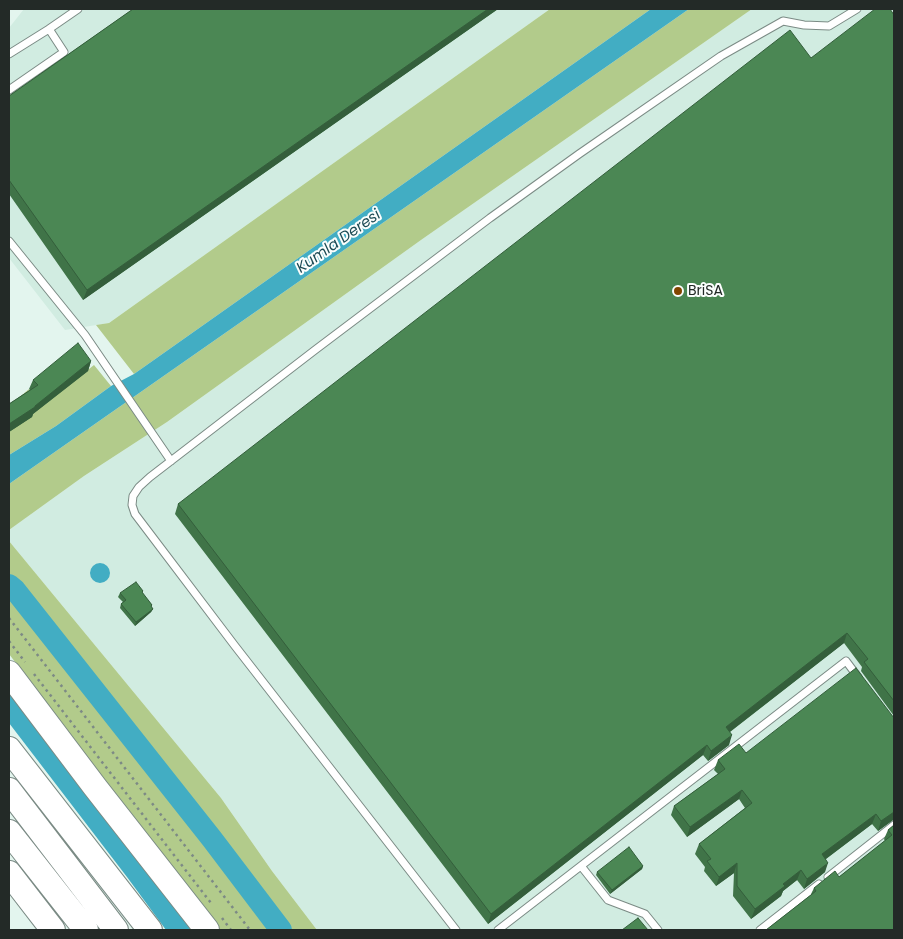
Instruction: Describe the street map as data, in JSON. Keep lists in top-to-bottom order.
{
  "water": ["Kumla Deresi"],
  "places": ["BriSA"]
}
